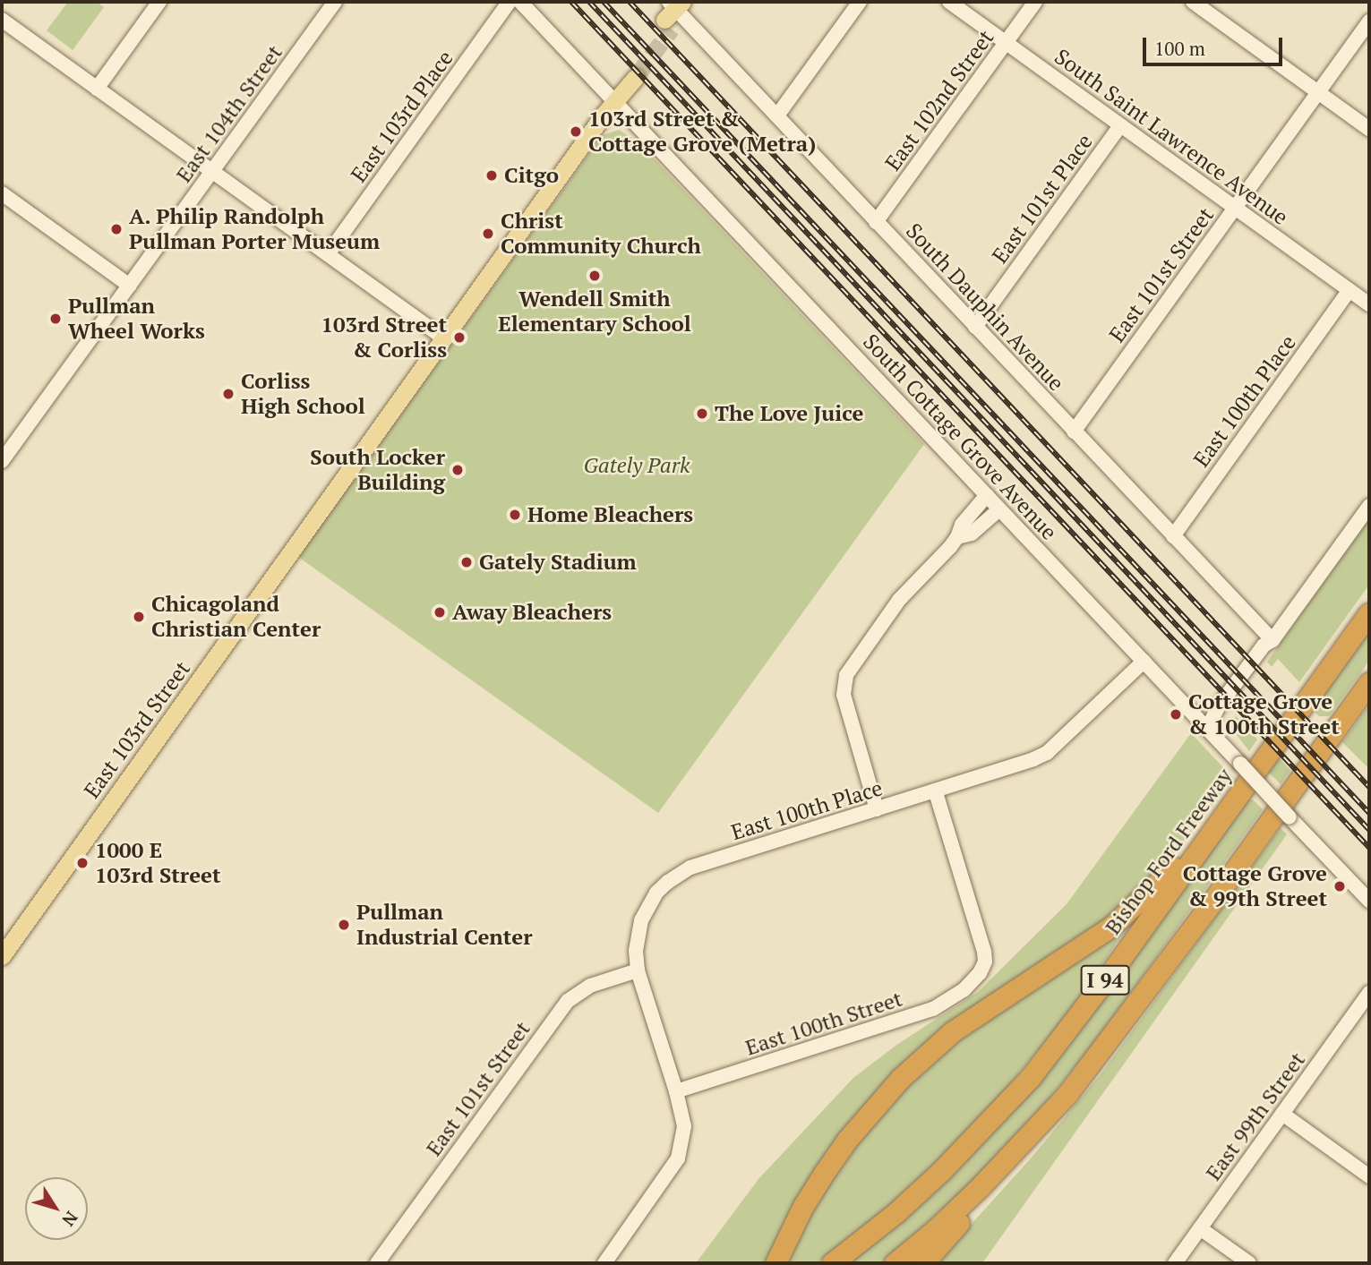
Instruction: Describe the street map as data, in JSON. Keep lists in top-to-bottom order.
{
  "streets": {
    "highway": ["Bishop Ford Freeway", "I 94"],
    "main road": ["East 103rd Street"],
    "street": [
      "East 102nd Street",
      "East 104th Street",
      "East 103rd Place",
      "South Saint Lawrence Avenue",
      "East 101st Place",
      "East 101st Street",
      "South Dauphin Avenue",
      "East 100th Place",
      "South Cottage Grove Avenue",
      "East 100th Street",
      "East 99th Street"
    ]
  },
  "crossings": [
    ["East 102nd Street", "South Saint Lawrence Avenue"],
    ["East 102nd Street", "South Dauphin Avenue"],
    ["South Saint Lawrence Avenue", "East 101st Place"],
    ["South Saint Lawrence Avenue", "East 101st Street"],
    ["South Saint Lawrence Avenue", "East 100th Place"],
    ["East 101st Place", "South Dauphin Avenue"],
    ["East 101st Street", "South Dauphin Avenue"],
    ["East 101st Street", "East 100th Place"],
    ["South Dauphin Avenue", "East 100th Place"],
    ["East 100th Place", "South Cottage Grove Avenue"],
    ["East 100th Place", "East 100th Street"],
    ["South Cottage Grove Avenue", "East 103rd Street"]
  ],
  "parks": ["Gately Park"],
  "places": [
    "103rd Street & Cottage Grove (Metra)",
    "Citgo",
    "A. Philip Randolph Pullman Porter Museum",
    "Christ Community Church",
    "Wendell Smith Elementary School",
    "Pullman Wheel Works",
    "103rd Street & Corliss",
    "Corliss High School",
    "The Love Juice",
    "South Locker Building",
    "Home Bleachers",
    "Gately Stadium",
    "Away Bleachers",
    "Chicagoland Christian Center",
    "Cottage Grove & 100th Street",
    "1000 E 103rd Street",
    "Cottage Grove & 99th Street",
    "Pullman Industrial Center"
  ],
  "scale_bar": "100 m",
  "north": "bottom right"
}
